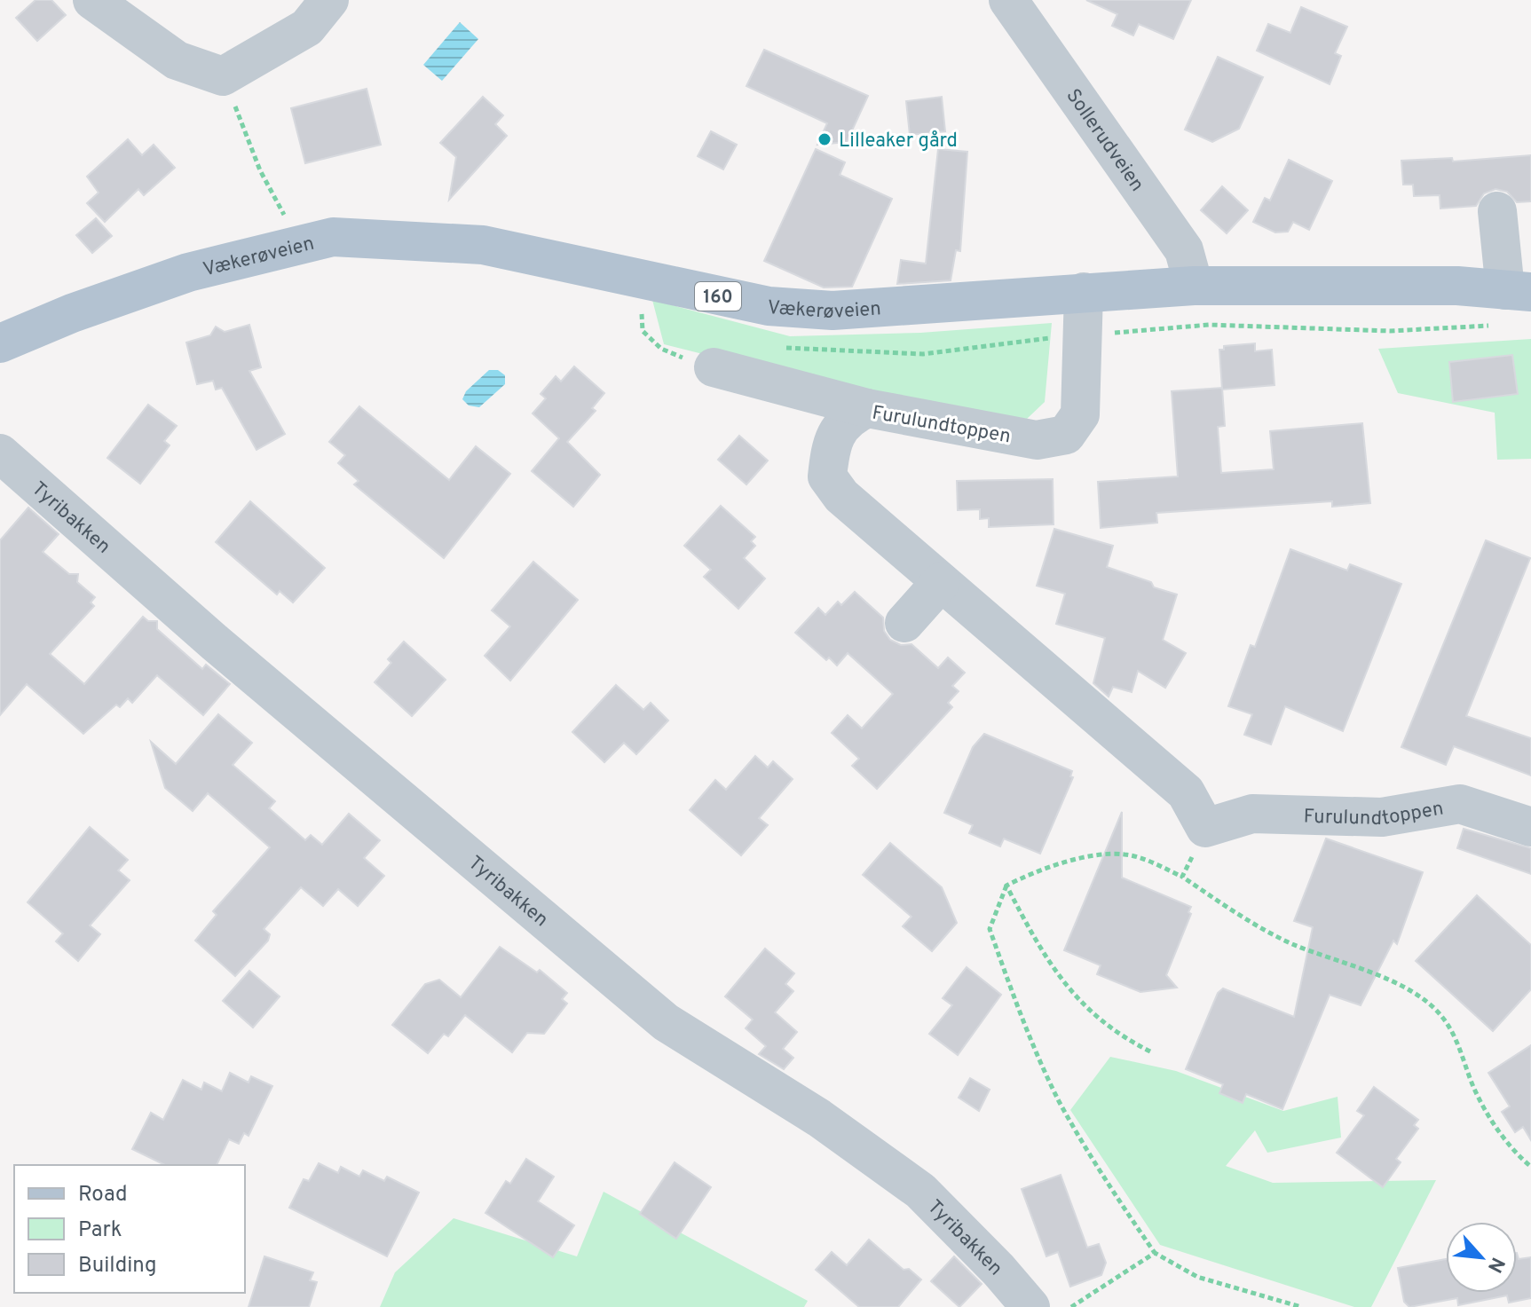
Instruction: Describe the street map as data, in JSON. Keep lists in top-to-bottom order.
{
  "streets": {
    "main road": ["Vækerøveien", "160"],
    "street": ["Sollerudveien", "Furulundtoppen", "Tyribakken"]
  },
  "crossings": [
    ["Sollerudveien", "Vækerøveien"],
    ["Vækerøveien", "Furulundtoppen"]
  ],
  "places": ["Lilleaker gård"],
  "legend": ["Road", "Park", "Building"],
  "north": "bottom right"
}
